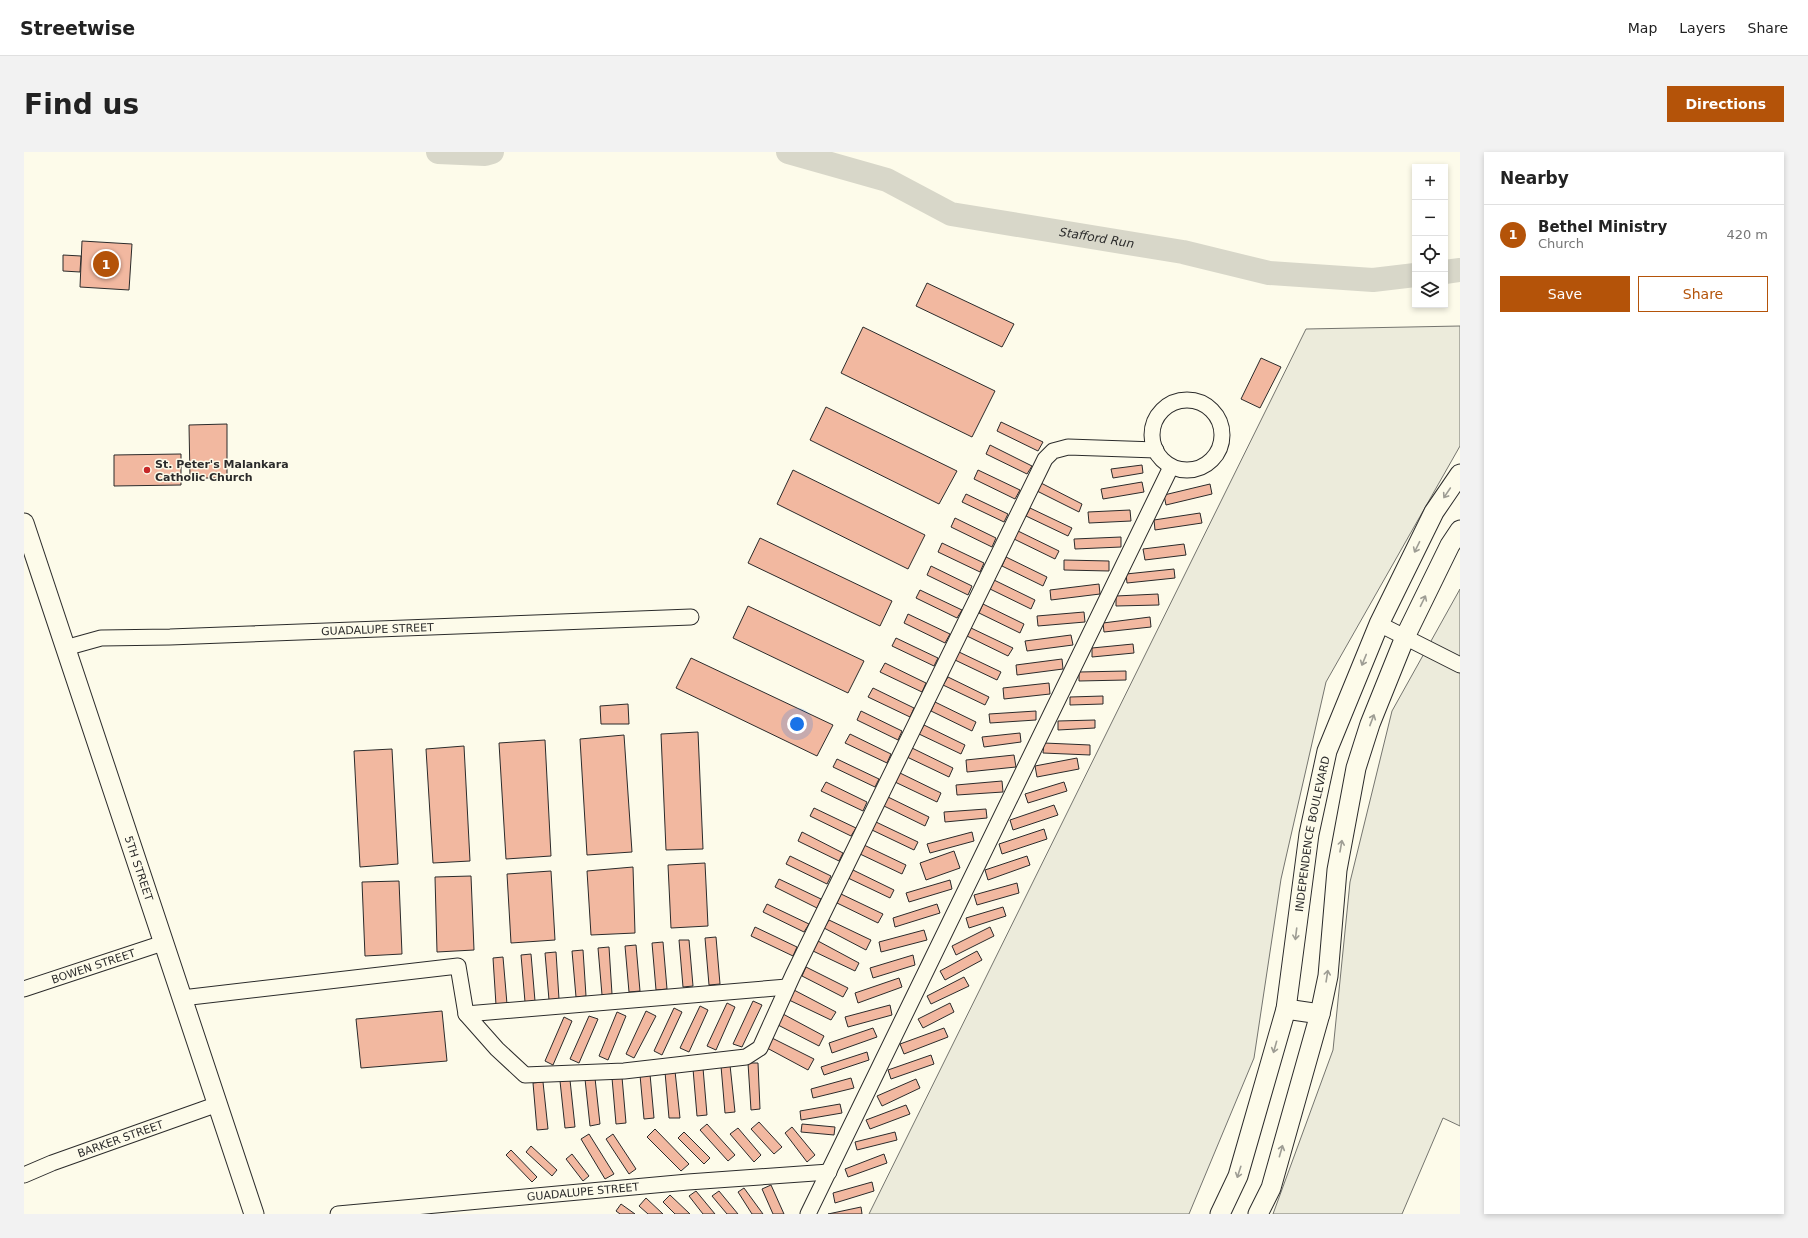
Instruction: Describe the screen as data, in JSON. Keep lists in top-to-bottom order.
{
  "streets": {
    "main road": ["INDEPENDENCE BOULEVARD", "5TH STREET"],
    "street": ["GUADALUPE STREET", "BOWEN STREET", "BARKER STREET"]
  },
  "crossings": [
    ["GUADALUPE STREET", "5TH STREET"],
    ["5TH STREET", "BOWEN STREET"],
    ["5TH STREET", "BARKER STREET"]
  ],
  "water": ["Stafford Run"],
  "places": ["St. Peter's Malankara Catholic Church"],
  "page": {
    "header": "Streetwise",
    "nav": ["Map", "Layers", "Share"],
    "buttons": [
      "Directions",
      ["Save", "Share"]
    ],
    "title": "Find us",
    "heading": "Nearby",
    "map_buttons": ["+", "−"],
    "list": [
      {
        "mark": "1",
        "name": "Bethel Ministry",
        "note": "Church",
        "value": "420 m"
      }
    ],
    "pins": "1"
  }
}
